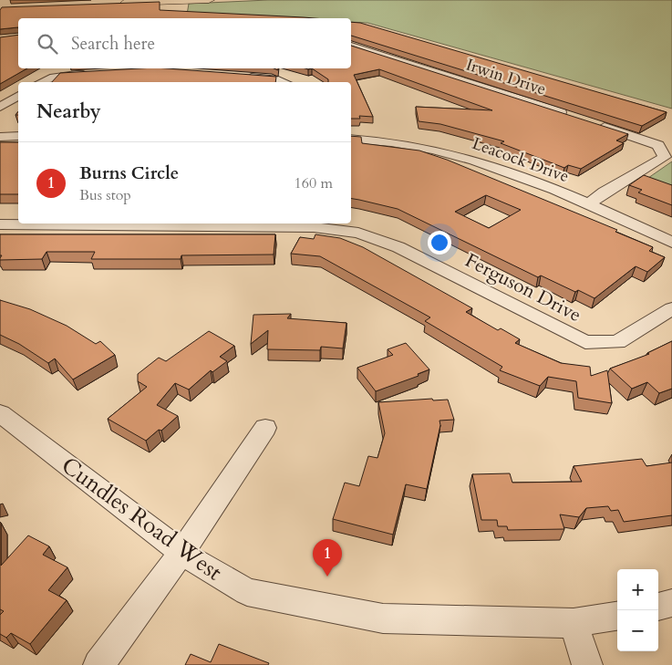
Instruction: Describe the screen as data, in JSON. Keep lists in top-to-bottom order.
{
  "streets": {
    "street": [
      "Irwin Drive",
      "Leacock Drive",
      "Ferguson Drive",
      "Cundles Road West"
    ]
  },
  "page": {
    "search": "Search here",
    "heading": "Nearby",
    "list": [
      {
        "mark": "1",
        "name": "Burns Circle",
        "note": "Bus stop",
        "value": "160 m"
      }
    ],
    "pins": "1",
    "map_buttons": ["+", "−"]
  }
}
